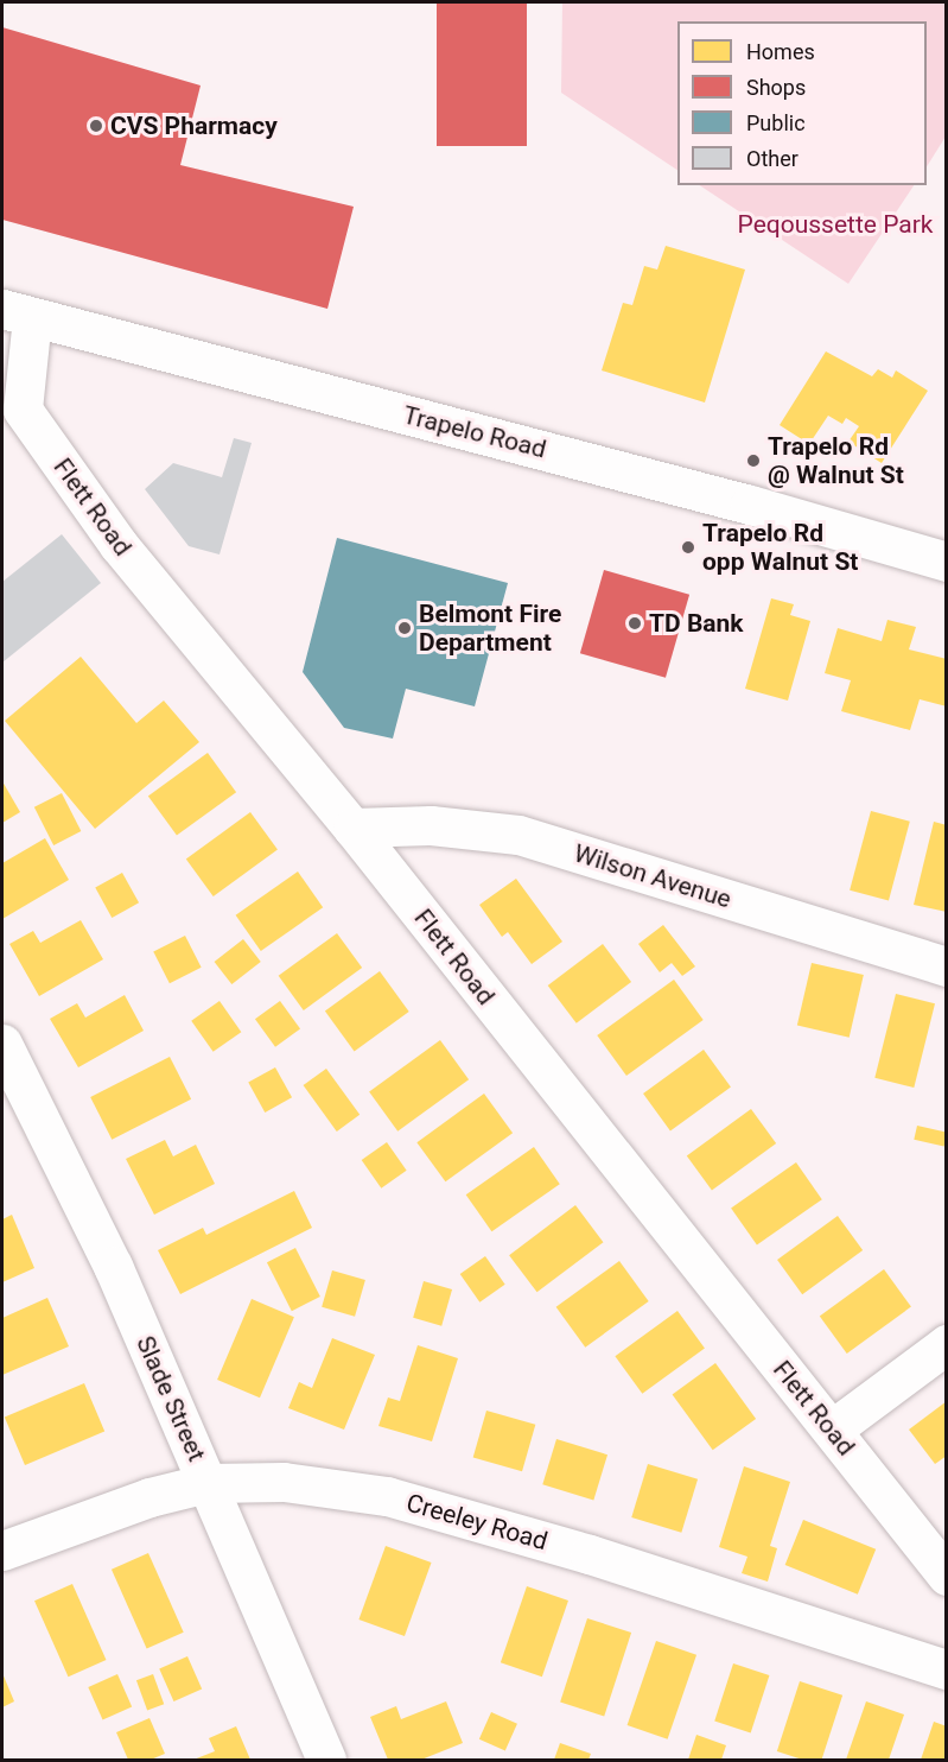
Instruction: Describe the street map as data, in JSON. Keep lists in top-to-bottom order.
{
  "streets": {
    "street": [
      "Trapelo Road",
      "Flett Road",
      "Wilson Avenue",
      "Slade Street",
      "Creeley Road"
    ]
  },
  "crossings": [
    ["Trapelo Road", "Flett Road"],
    ["Flett Road", "Wilson Avenue"],
    ["Slade Street", "Creeley Road"]
  ],
  "parks": ["Peqoussette Park"],
  "places": [
    "CVS Pharmacy",
    "Trapelo Rd @ Walnut St",
    "Trapelo Rd opp Walnut St",
    "TD Bank",
    "Belmont Fire Department"
  ],
  "legend": [
    "Homes",
    "Shops",
    "Public",
    "Other"
  ]
}
